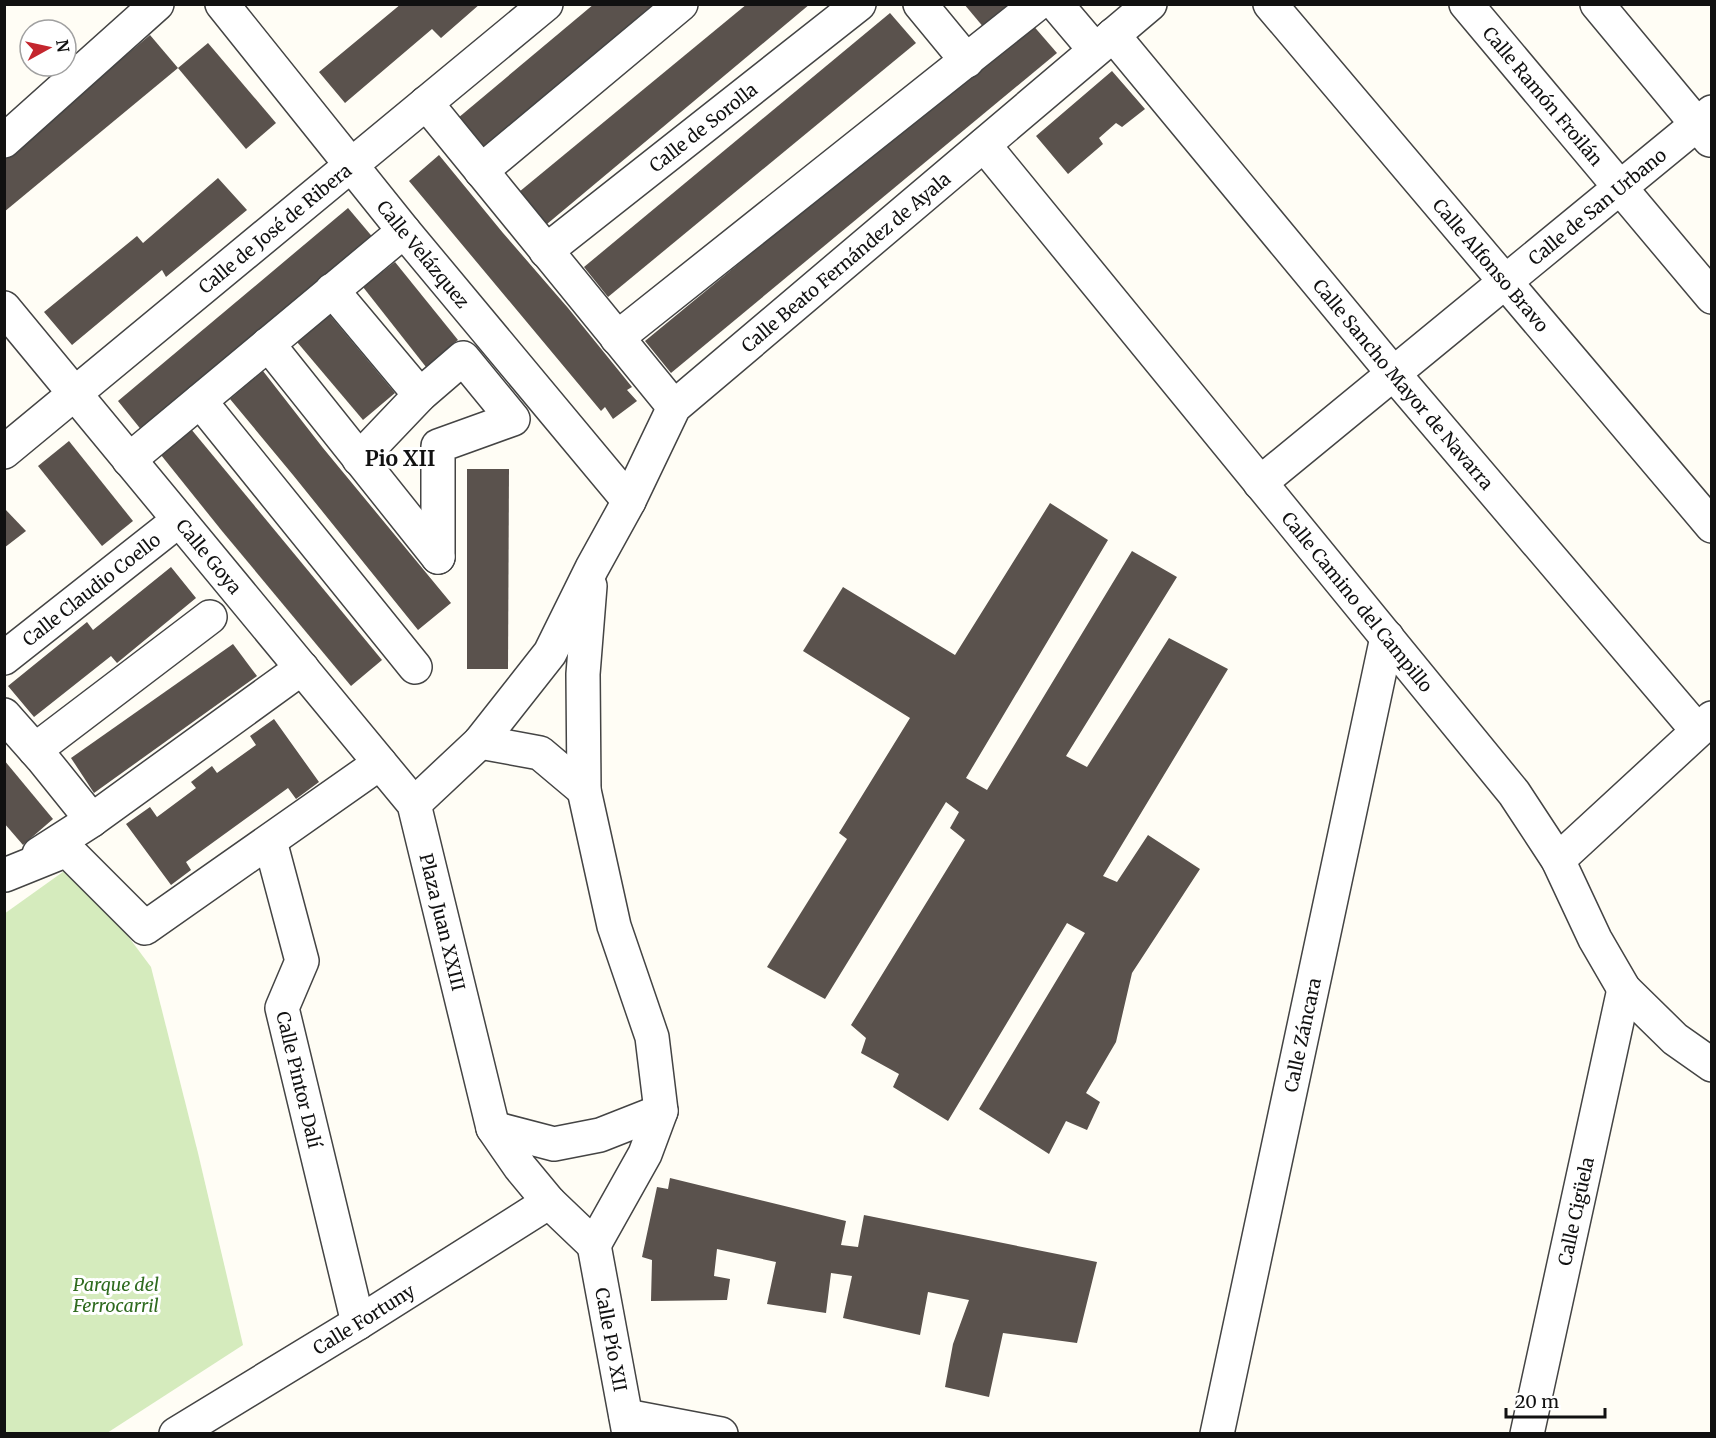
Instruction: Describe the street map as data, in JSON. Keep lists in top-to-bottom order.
{
  "streets": {
    "street": [
      "Calle Ramón Froilán",
      "Calle de Sorolla",
      "Calle de San Urbano",
      "Calle de José de Ribera",
      "Calle Velázquez",
      "Calle Beato Fernández de Ayala",
      "Calle Alfonso Bravo",
      "Calle Sancho Mayor de Navarra",
      "Calle Goya",
      "Calle Claudio Coello",
      "Calle Camino del Campillo",
      "Plaza Juan XXIII",
      "Calle Záncara",
      "Calle Pintor Dalí",
      "Calle Cigüela",
      "Calle Fortuny",
      "Calle Pío XII"
    ]
  },
  "crossings": [
    ["Calle Ramón Froilán", "Calle de San Urbano"],
    ["Calle de San Urbano", "Calle Alfonso Bravo"],
    ["Calle de San Urbano", "Calle Sancho Mayor de Navarra"],
    ["Calle de San Urbano", "Calle Camino del Campillo"],
    ["Calle de José de Ribera", "Calle Velázquez"],
    ["Calle de José de Ribera", "Calle Goya"],
    ["Calle Velázquez", "Calle Beato Fernández de Ayala"],
    ["Calle Beato Fernández de Ayala", "Calle Sancho Mayor de Navarra"],
    ["Calle Beato Fernández de Ayala", "Calle Camino del Campillo"],
    ["Calle Goya", "Calle Claudio Coello"],
    ["Calle Goya", "Plaza Juan XXIII"],
    ["Calle Camino del Campillo", "Calle Záncara"],
    ["Calle Camino del Campillo", "Calle Cigüela"],
    ["Plaza Juan XXIII", "Calle Fortuny"],
    ["Plaza Juan XXIII", "Calle Pío XII"],
    ["Calle Pintor Dalí", "Calle Fortuny"]
  ],
  "districts": ["Pio XII"],
  "parks": ["Parque del Ferrocarril"],
  "scale_bar": "20 m",
  "north": "right"
}
